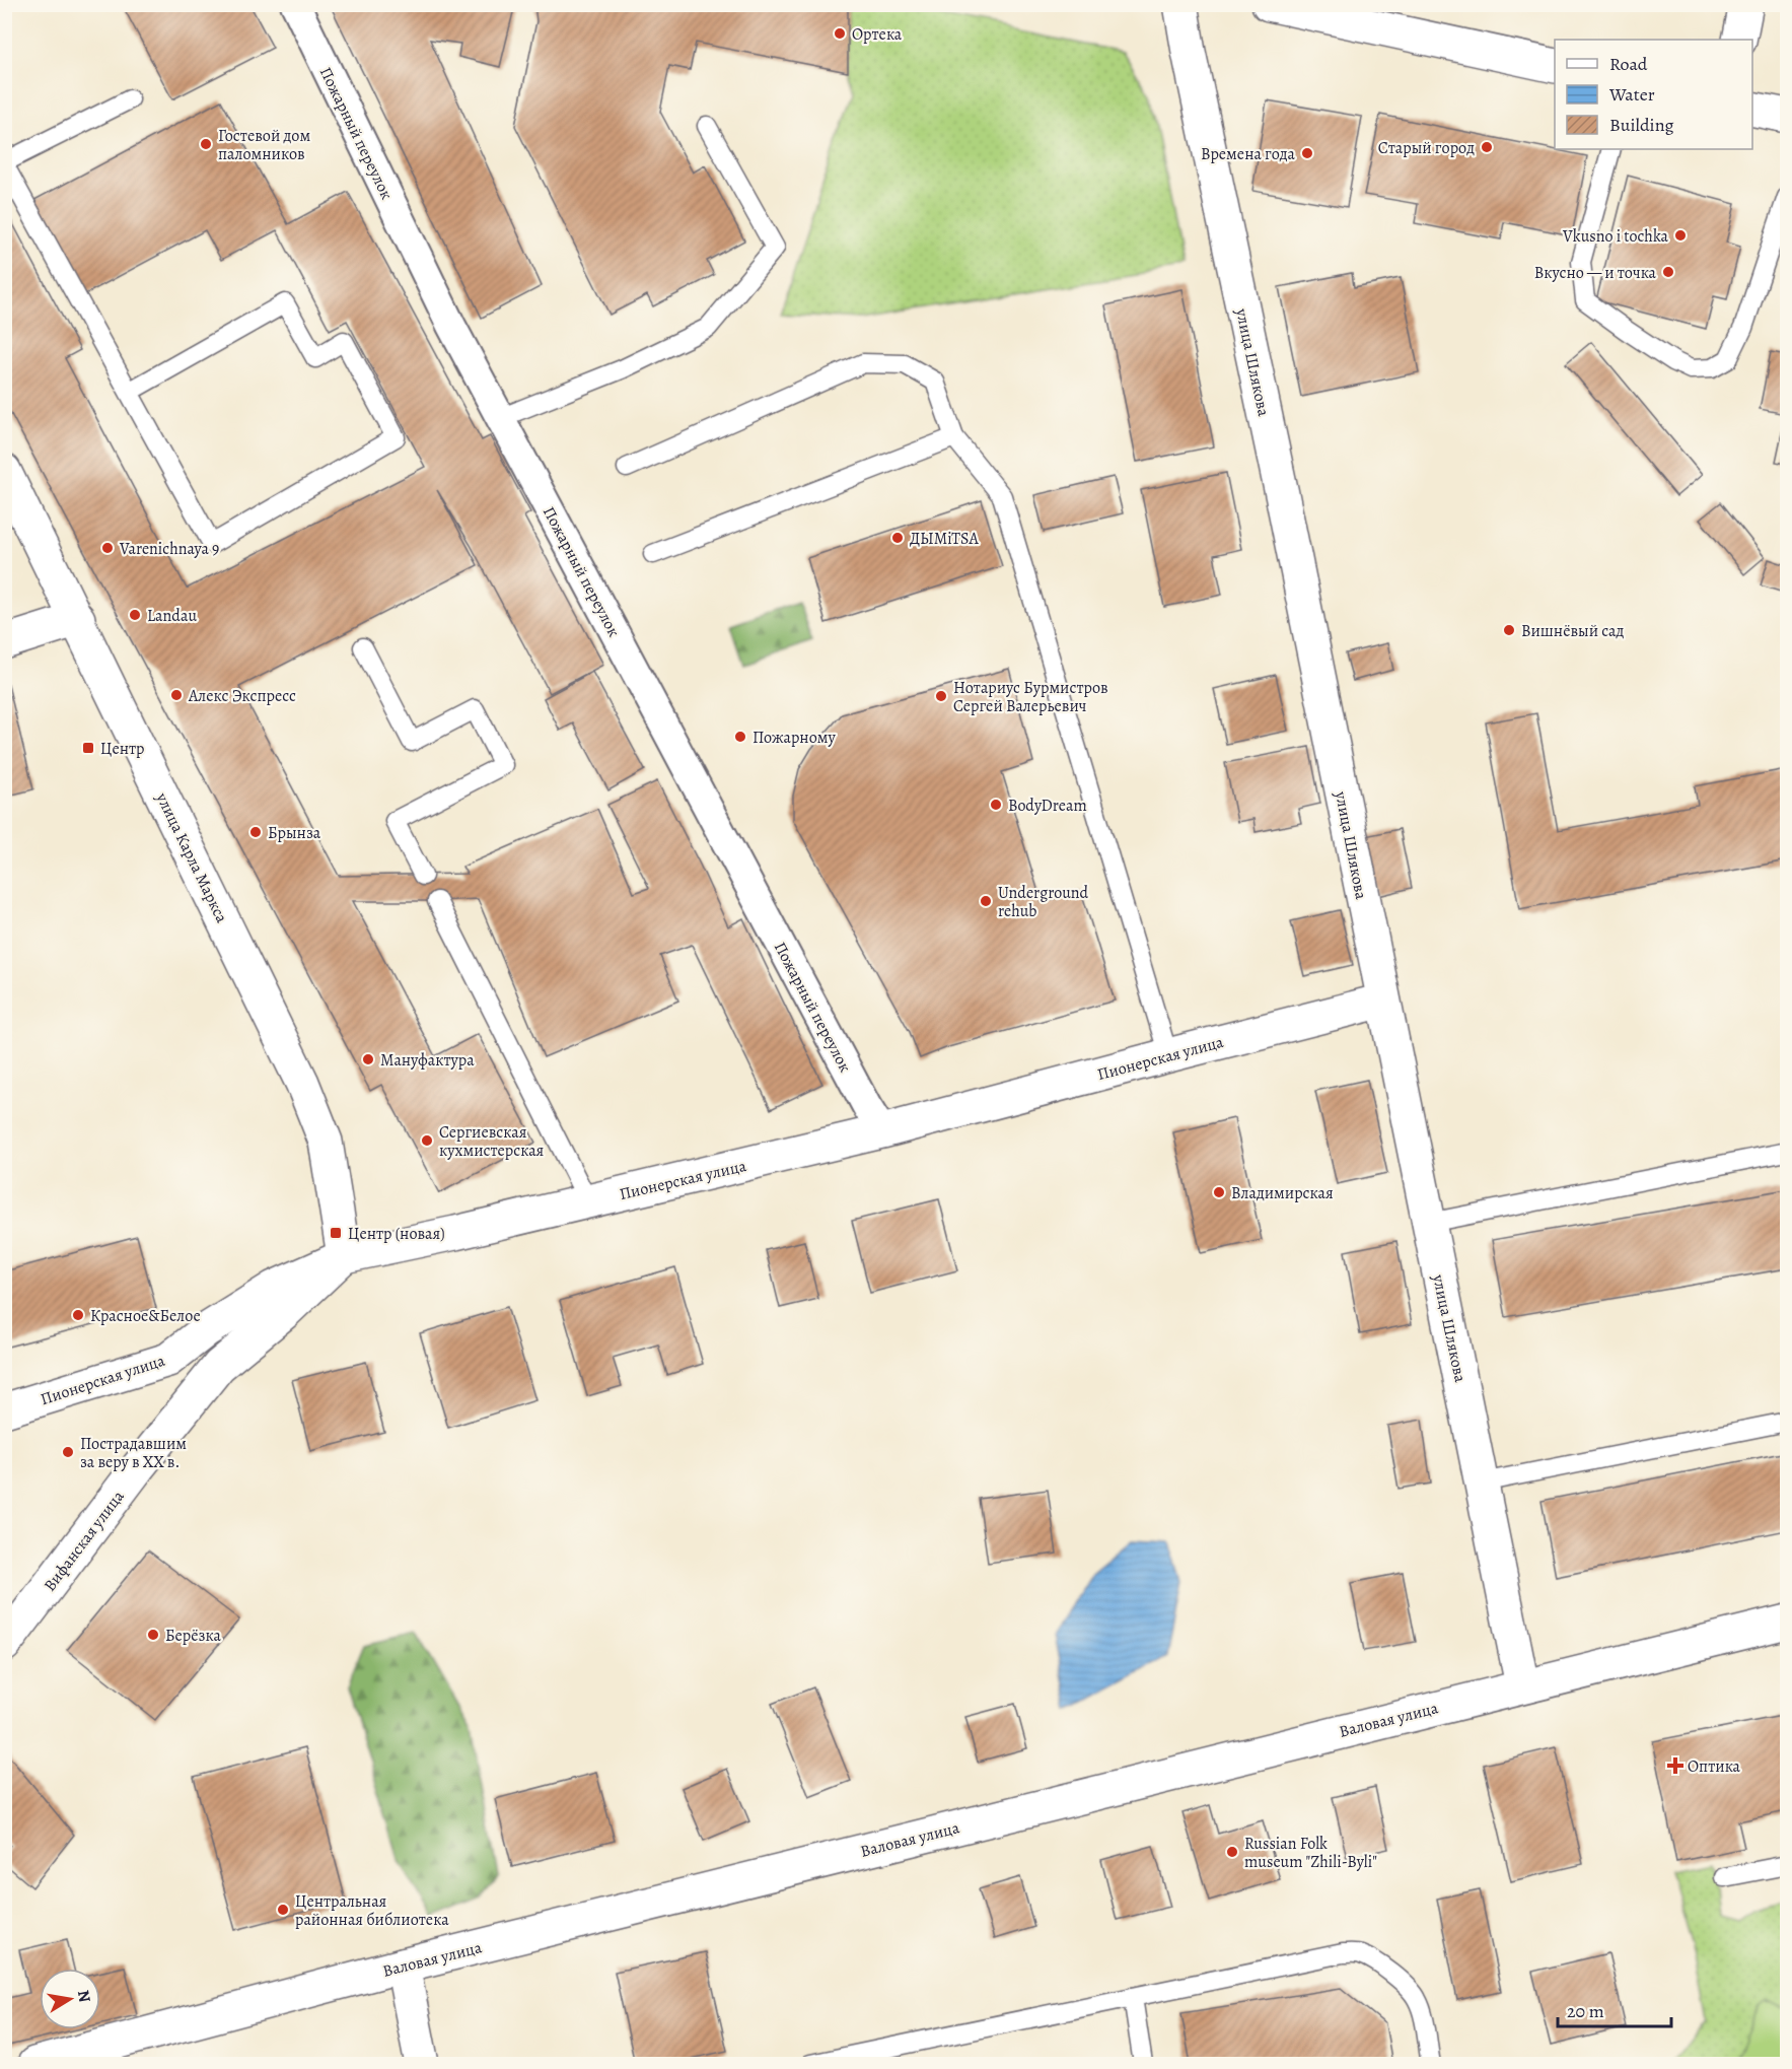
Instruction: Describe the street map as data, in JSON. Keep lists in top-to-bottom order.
{
  "streets": {
    "main road": [
      "улица Шлякова",
      "улица Карла Маркса",
      "Пионерская улица",
      "Вифанская улица",
      "Валовая улица"
    ],
    "street": ["Пожарный переулок"]
  },
  "crossings": [
    ["Пожарный переулок", "Пионерская улица"],
    ["улица Шлякова", "Пионерская улица"],
    ["улица Шлякова", "Валовая улица"],
    ["улица Карла Маркса", "Пионерская улица"],
    ["улица Карла Маркса", "Вифанская улица"],
    ["Пионерская улица", "Вифанская улица"]
  ],
  "places": {
    "other": [
      "Ортека",
      "Гостевой дом паломников",
      "Старый город",
      "Времена года",
      "Vkusno i tochka",
      "Вкусно — и точка",
      "ДЫМiTSA",
      "Varenichnaya 9",
      "Landau",
      "Вишнёвый сад",
      "Алекс Экспресс",
      "Нотариус Бурмистров Сергей Валерьевич",
      "Пожарному",
      "BodyDream",
      "Брынза",
      "Underground rehub",
      "Мануфактура",
      "Сергиевская кухмистерская",
      "Владимирская",
      "Красное&Белое",
      "Пострадавшим за веру в XX в.",
      "Берёзка",
      "Russian Folk museum \"Zhili-Byli\"",
      "Центральная районная библиотека"
    ],
    "transit": ["Центр", "Центр (новая)"],
    "health": ["Оптика"]
  },
  "legend": ["Road", "Water", "Building"],
  "scale_bar": "20 m",
  "north": "right"
}
